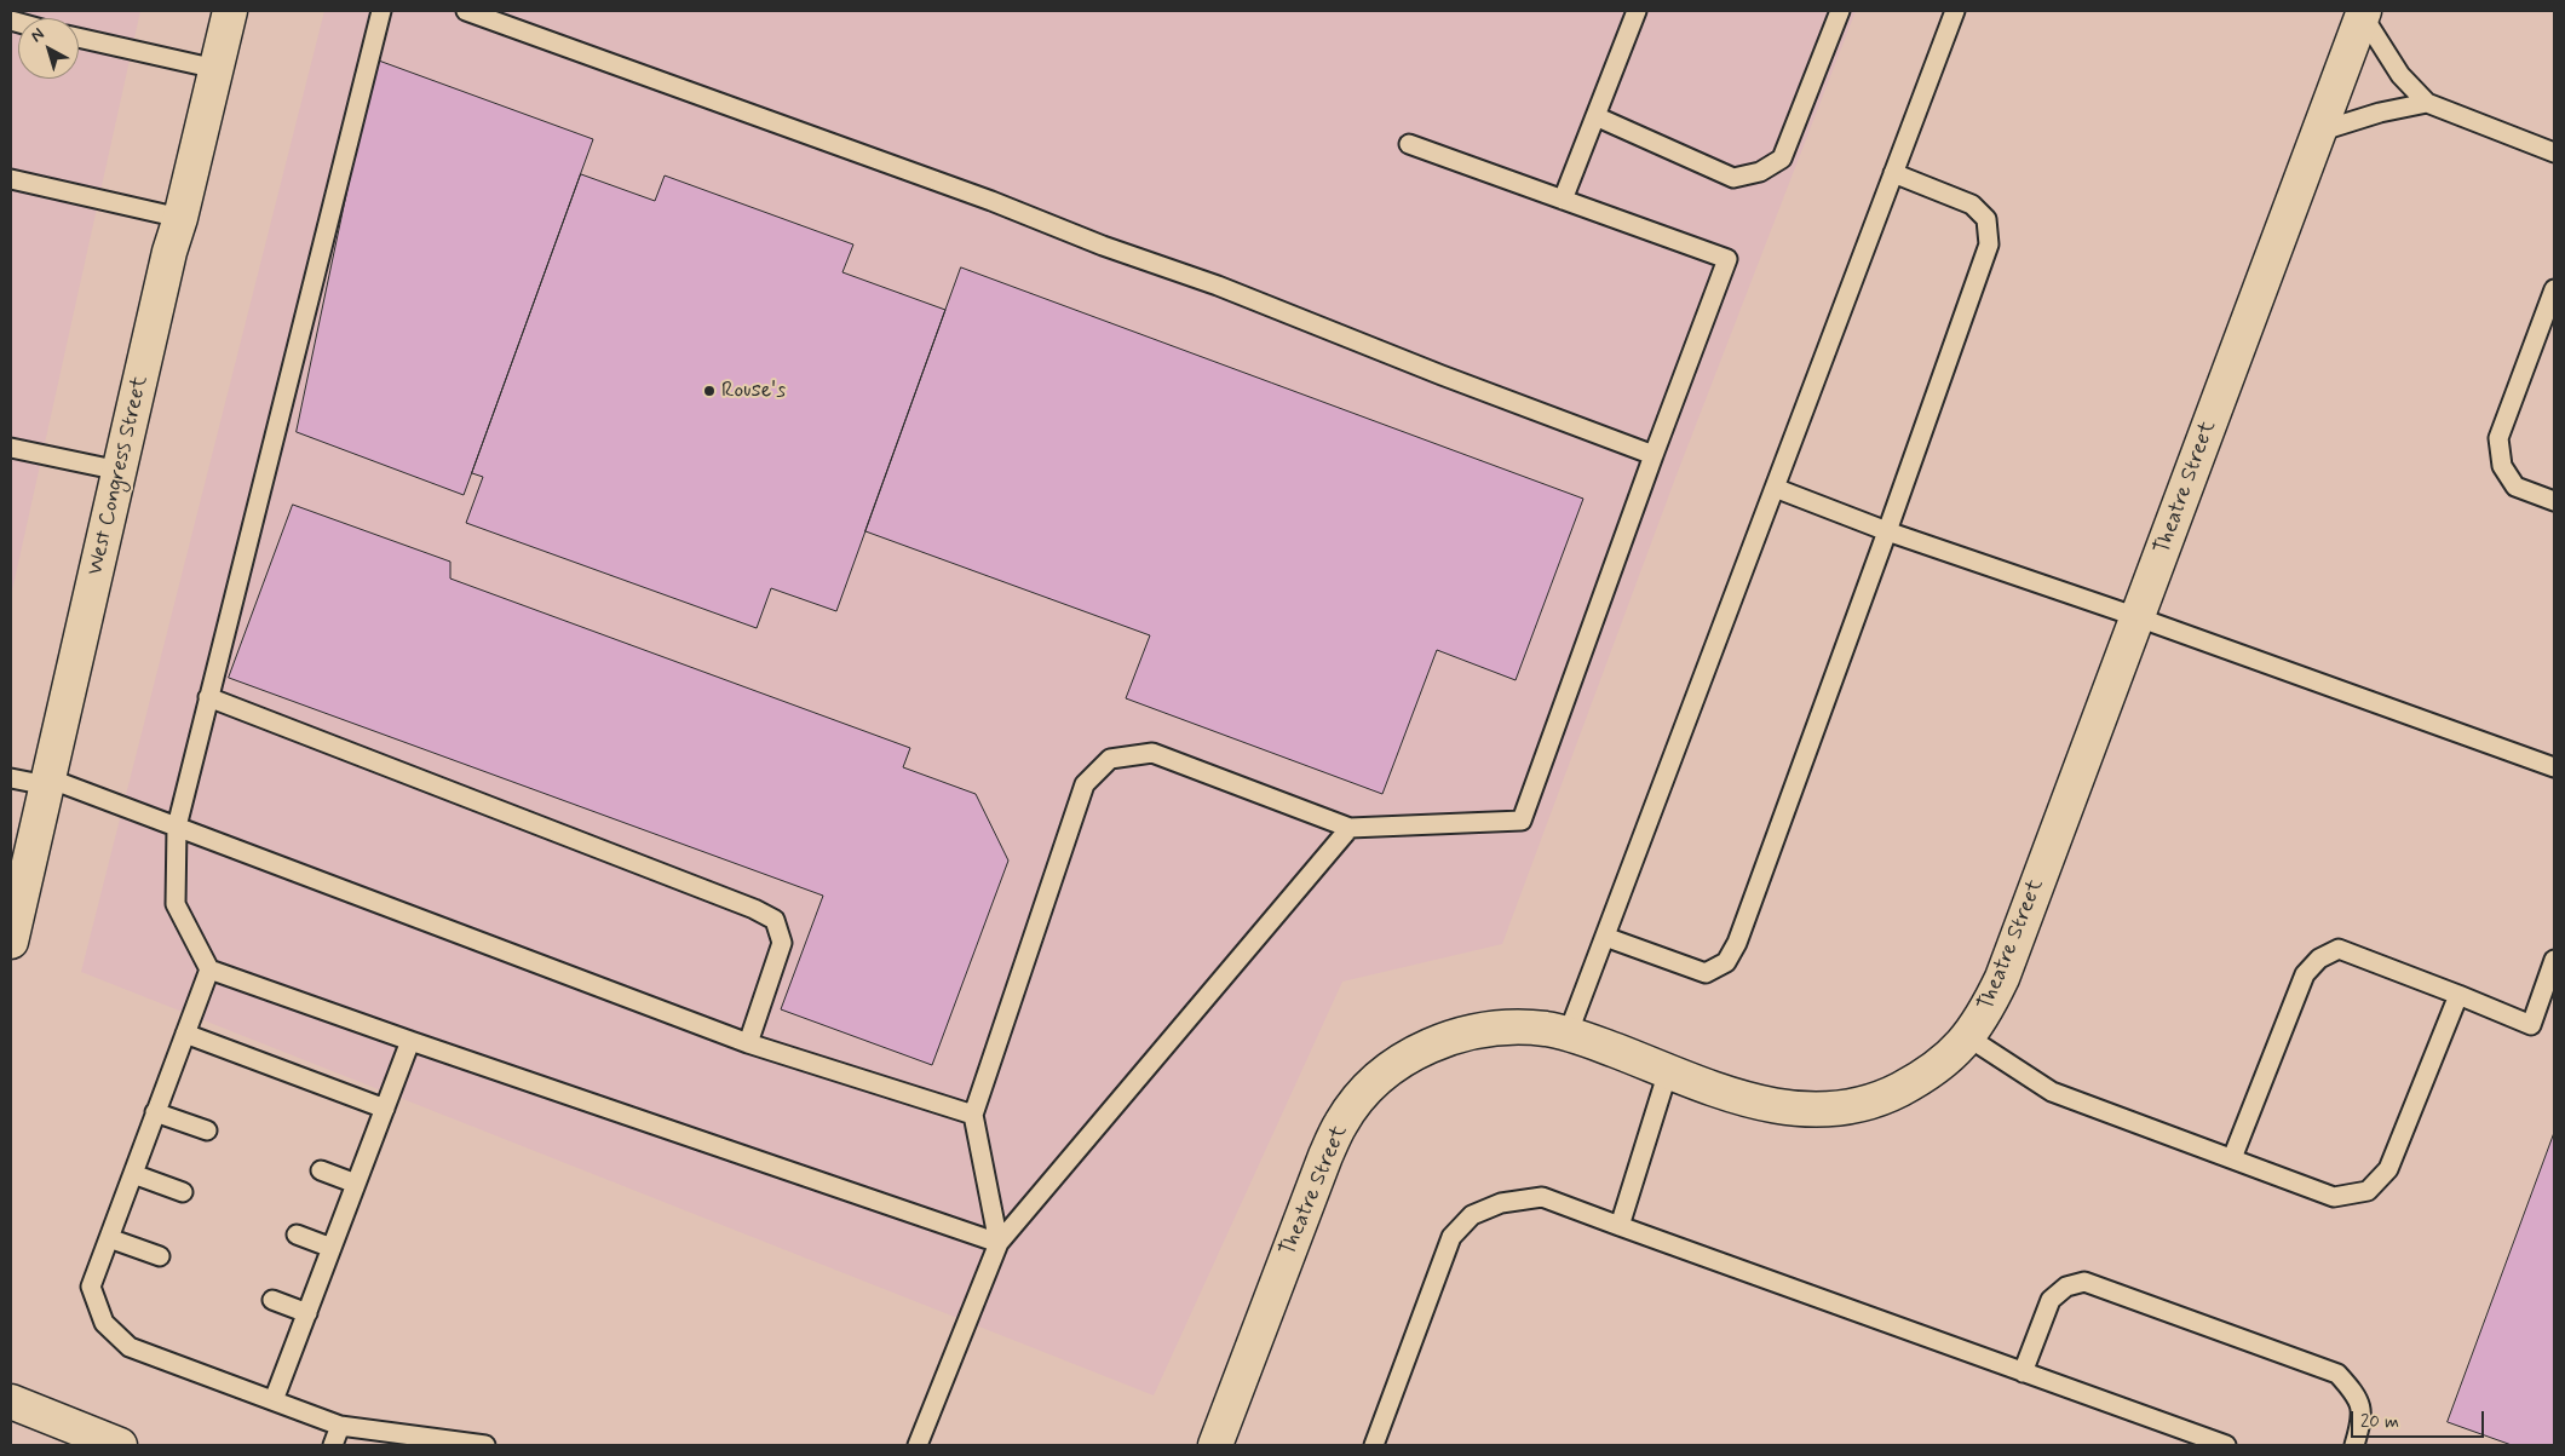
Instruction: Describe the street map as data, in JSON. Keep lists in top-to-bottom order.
{
  "streets": {
    "street": ["West Congress Street", "Theatre Street"]
  },
  "places": ["Rouse's"],
  "scale_bar": "20 m",
  "north": "top left"
}
